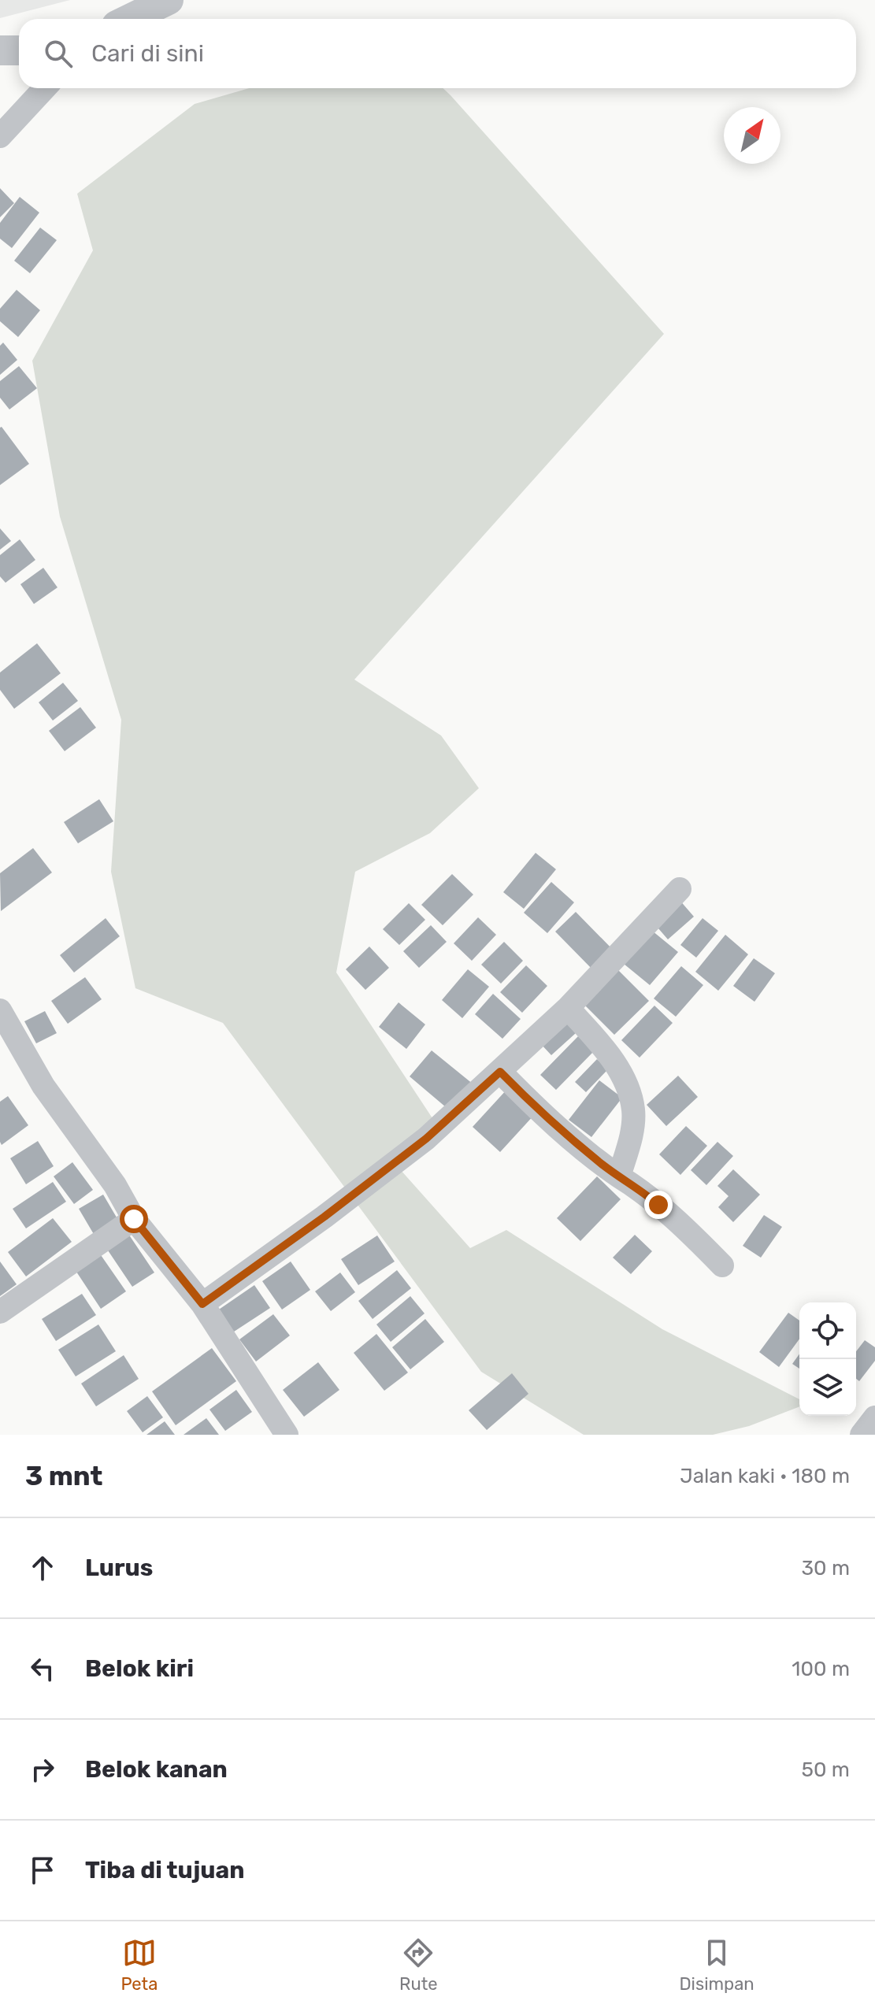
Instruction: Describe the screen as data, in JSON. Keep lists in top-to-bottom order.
{
  "north": "top right",
  "page": {
    "search": "Cari di sini",
    "heading": ["3 mnt", "Jalan kaki · 180 m"],
    "list": [
      ["Lurus", "30 m"],
      ["Belok kiri", "100 m"],
      ["Belok kanan", "50 m"],
      "Tiba di tujuan"
    ],
    "nav": ["Peta", "Rute", "Disimpan"]
  }
}
